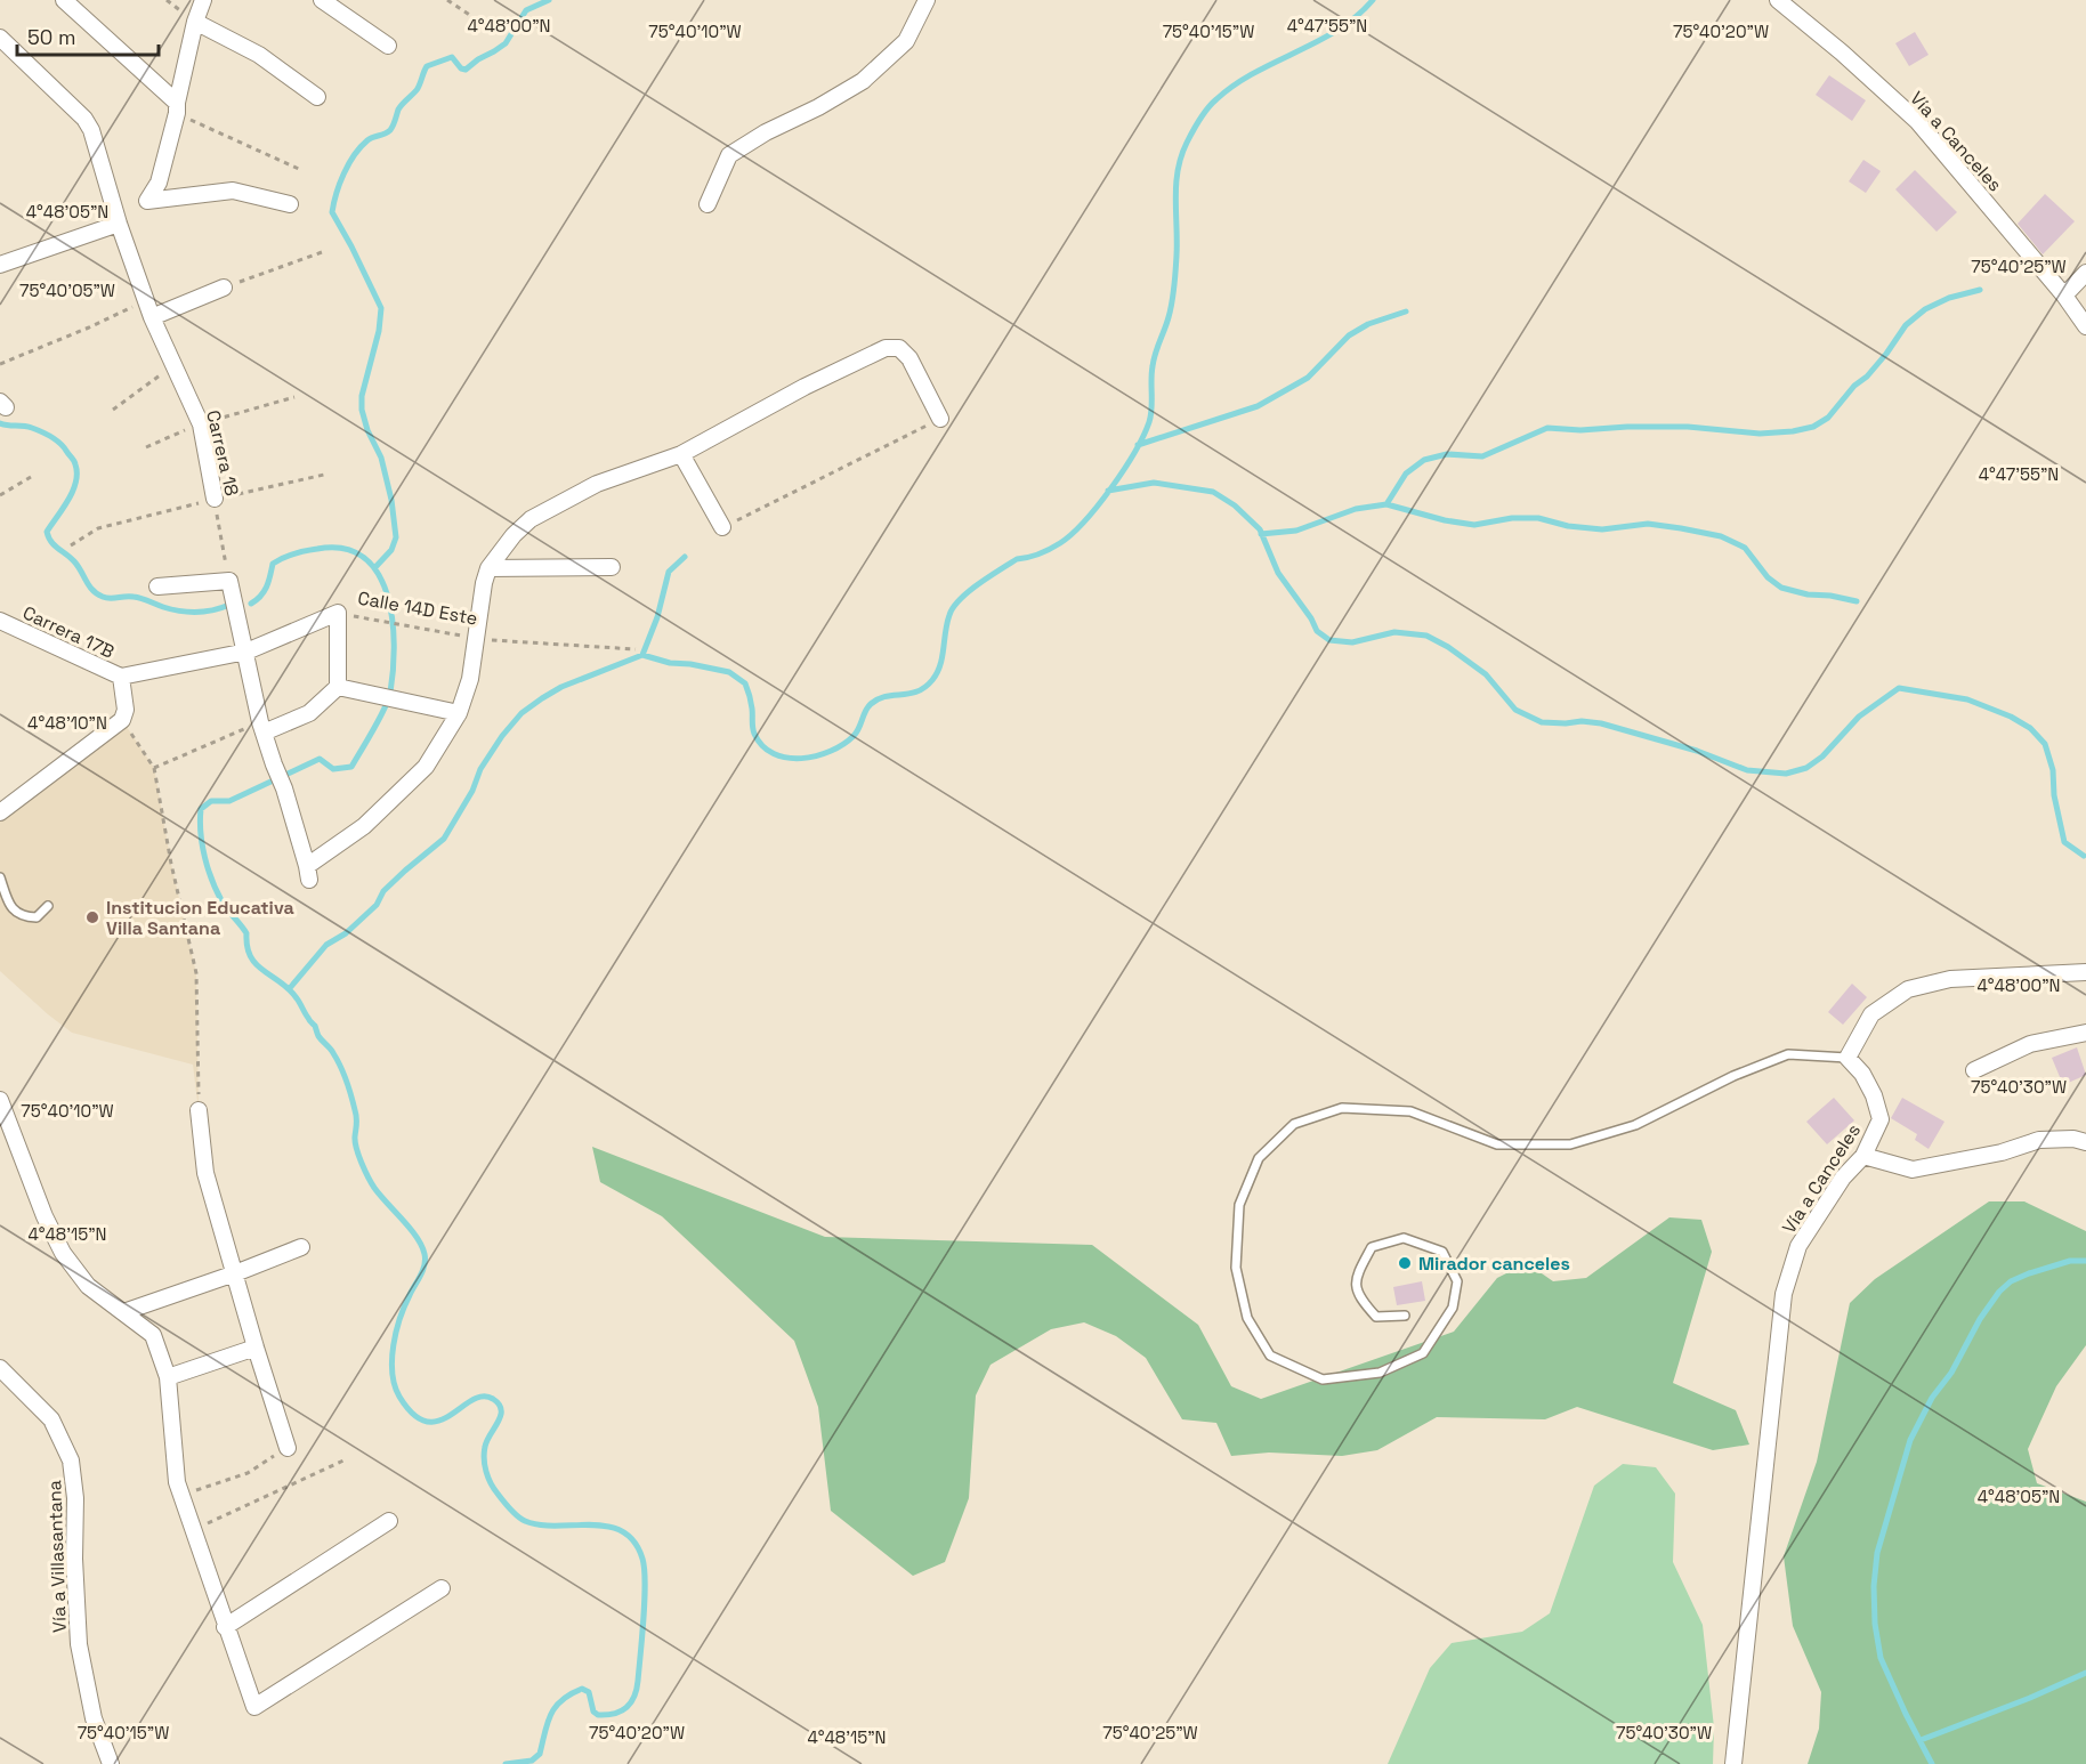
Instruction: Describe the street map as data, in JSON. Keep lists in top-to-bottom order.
{
  "streets": {
    "street": [
      "Vía a Canceles",
      "Carrera 18",
      "Calle 14D Este",
      "Carrera 17B",
      "Vía a Villasantana"
    ]
  },
  "crossings": [
    ["Calle 14D Este", "Carrera 17B"]
  ],
  "places": ["Institucion Educativa Villa Santana", "Mirador canceles"],
  "scale_bar": "50 m",
  "coordinates": [
    "4°48'00\"N",
    "4°47'55\"N",
    "75°40'10\"W",
    "75°40'15\"W",
    "75°40'20\"W",
    "4°48'05\"N",
    "75°40'25\"W",
    "75°40'05\"W",
    "4°48'10\"N",
    "75°40'30\"W",
    "4°48'15\"N"
  ]
}
